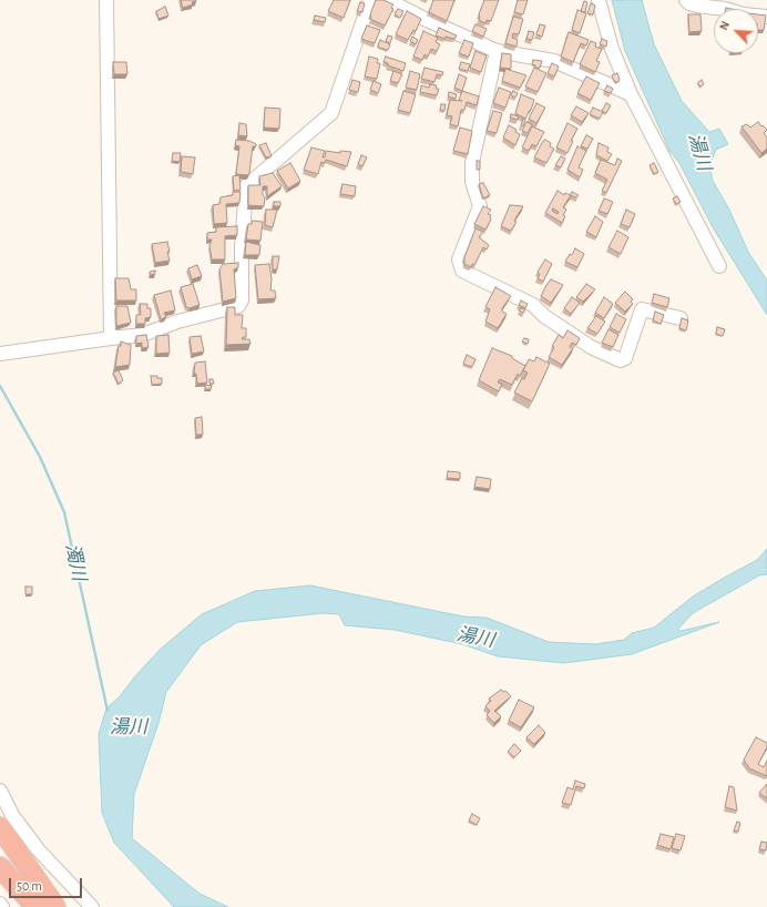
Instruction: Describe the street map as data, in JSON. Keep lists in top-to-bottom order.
{
  "water": ["湯川", "濁川"],
  "scale_bar": "50 m",
  "north": "top left"
}
